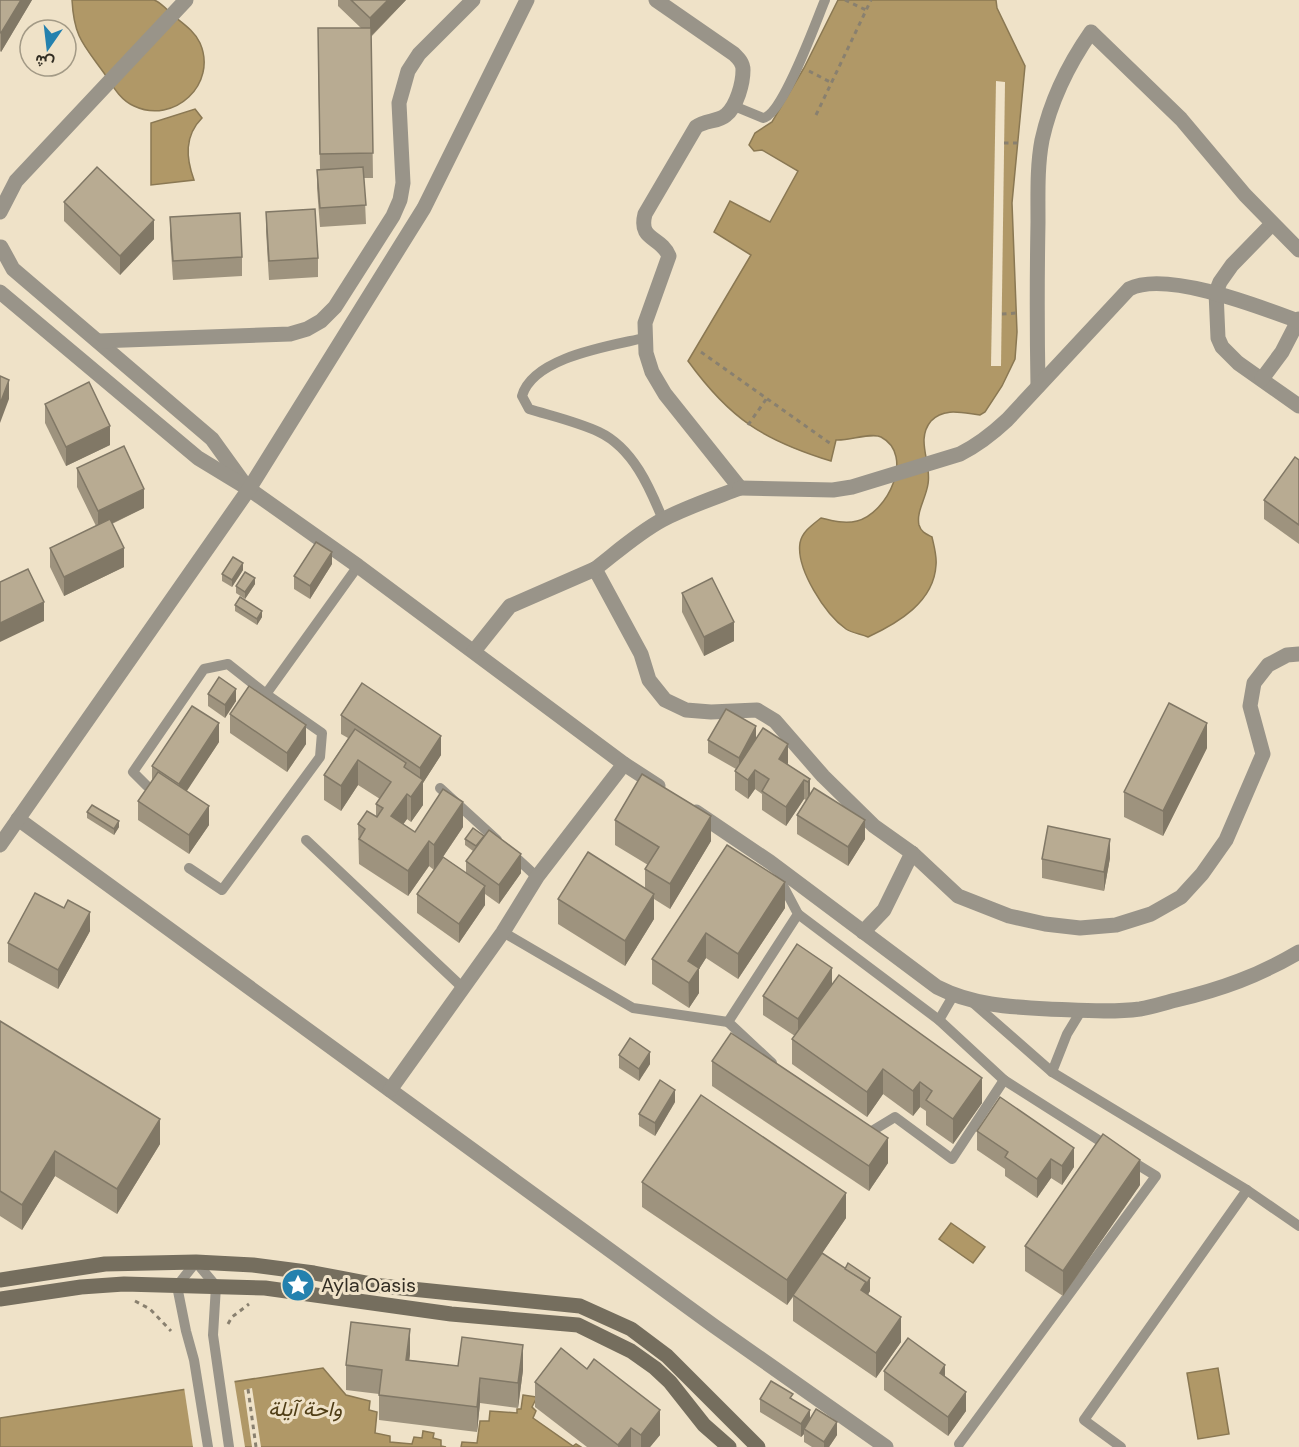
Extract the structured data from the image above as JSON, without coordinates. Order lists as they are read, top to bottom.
{
  "water": ["واحة آيلة"],
  "places": {
    "place": ["Ayla Oasis"]
  },
  "north": "bottom"
}
